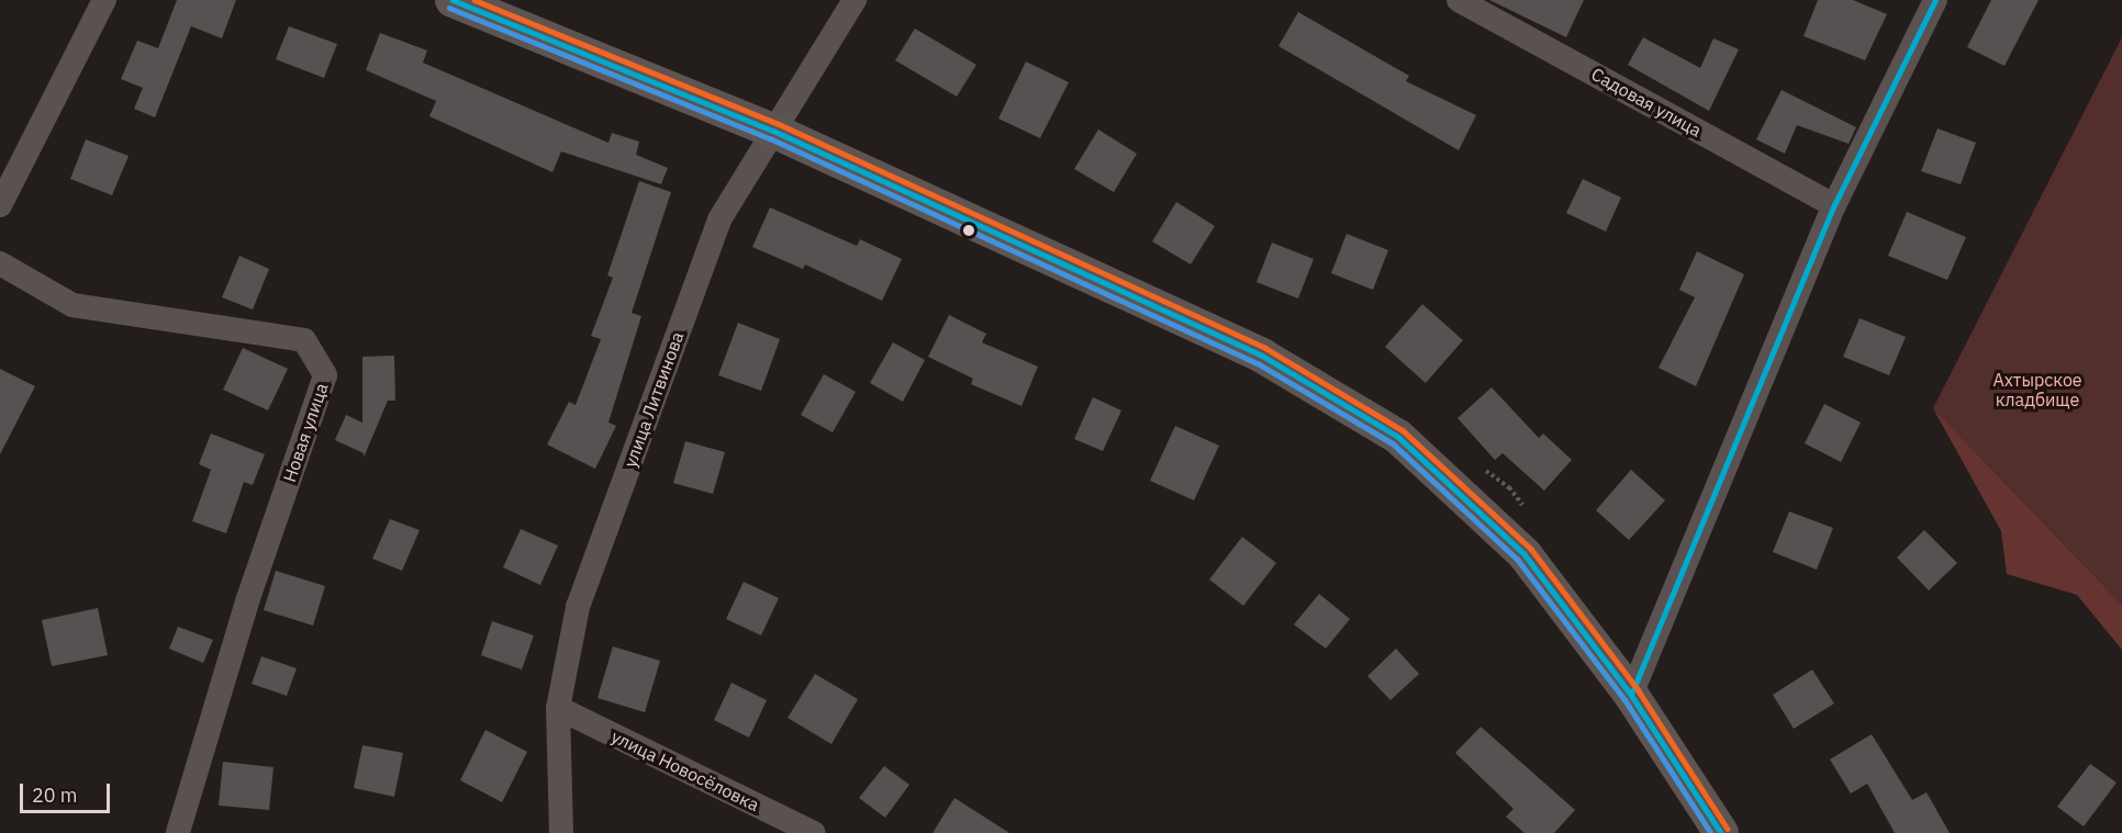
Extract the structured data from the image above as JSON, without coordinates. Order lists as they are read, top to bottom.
{
  "streets": {
    "street": [
      "Садовая улица",
      "улица Литвинова",
      "Новая улица",
      "улица Новосёловка"
    ]
  },
  "crossings": [
    ["улица Литвинова", "улица Новосёловка"]
  ],
  "parks": ["Ахтырское кладбище"],
  "scale_bar": "20 m"
}
